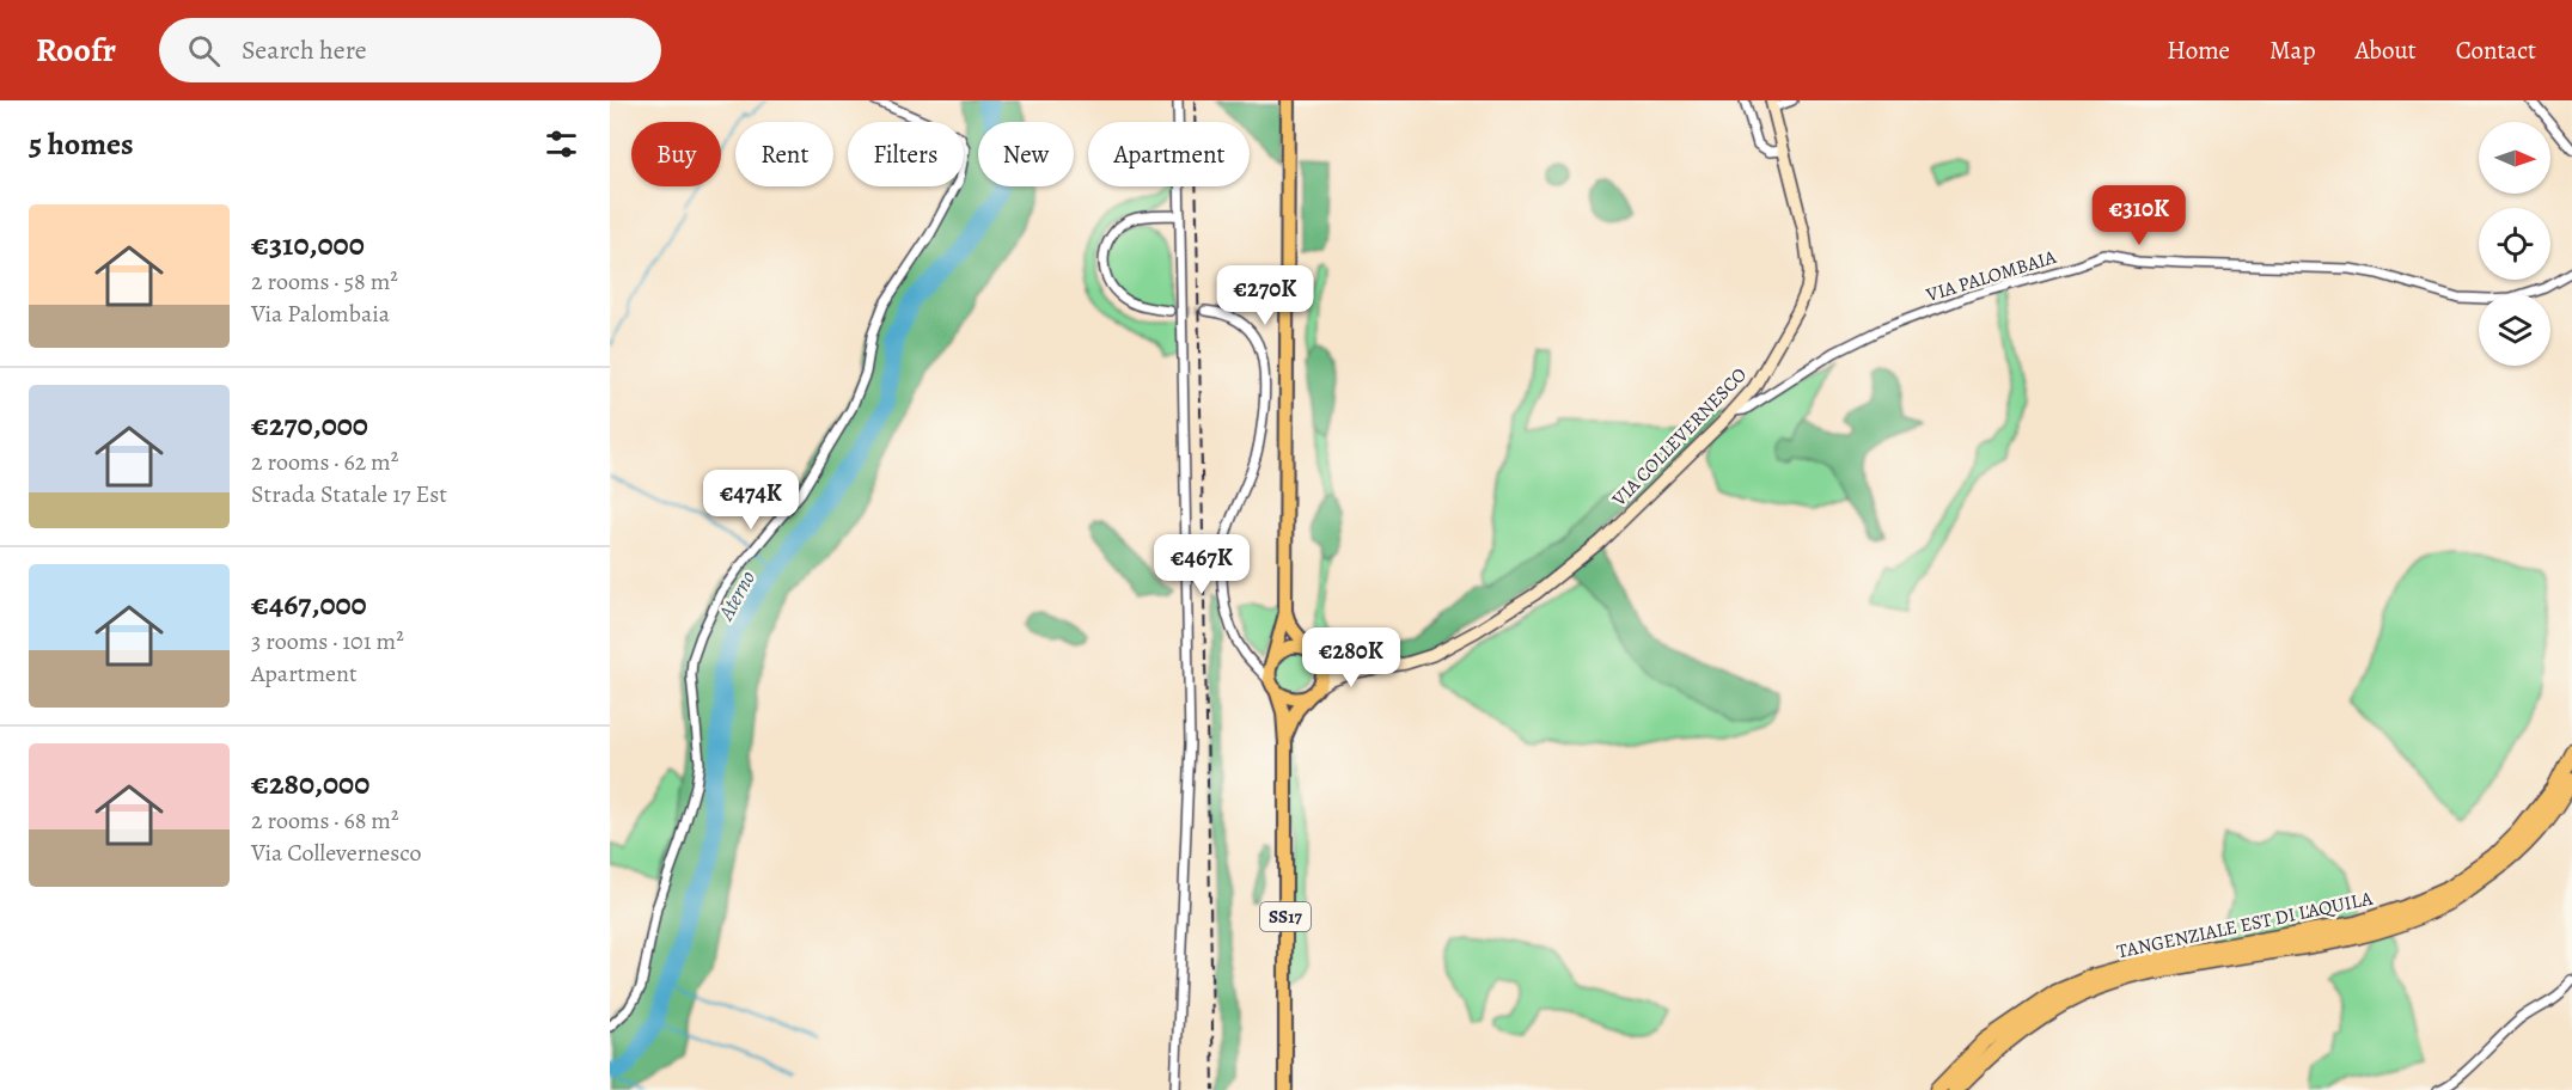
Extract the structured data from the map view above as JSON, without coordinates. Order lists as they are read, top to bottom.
{
  "streets": {
    "highway": ["TANGENZIALE EST DI L'AQUILA"],
    "main road": ["SS17"],
    "street": ["VIA PALOMBAIA", "VIA COLLEVERNESCO"]
  },
  "crossings": [
    ["VIA PALOMBAIA", "VIA COLLEVERNESCO"],
    ["VIA COLLEVERNESCO", "SS17"]
  ],
  "water": ["Aterno"],
  "north": "right",
  "page": {
    "header": "Roofr",
    "search": "Search here",
    "nav": [
      "Home",
      "Map",
      "About",
      "Contact"
    ],
    "heading": "5 homes",
    "chip": [
      "Buy",
      "Rent",
      "Filters",
      "New",
      "Apartment"
    ],
    "price": [
      "€310K",
      "€270K",
      "€474K",
      "€467K",
      "€280K"
    ],
    "list": [
      {
        "name": "€310,000",
        "note": "2 rooms · 58 m² · Via Palombaia"
      },
      {
        "name": "€270,000",
        "note": "2 rooms · 62 m² · Strada Statale 17 Est"
      },
      {
        "name": "€467,000",
        "note": "3 rooms · 101 m² · Apartment"
      },
      {
        "name": "€280,000",
        "note": "2 rooms · 68 m² · Via Collevernesco"
      }
    ]
  }
}
